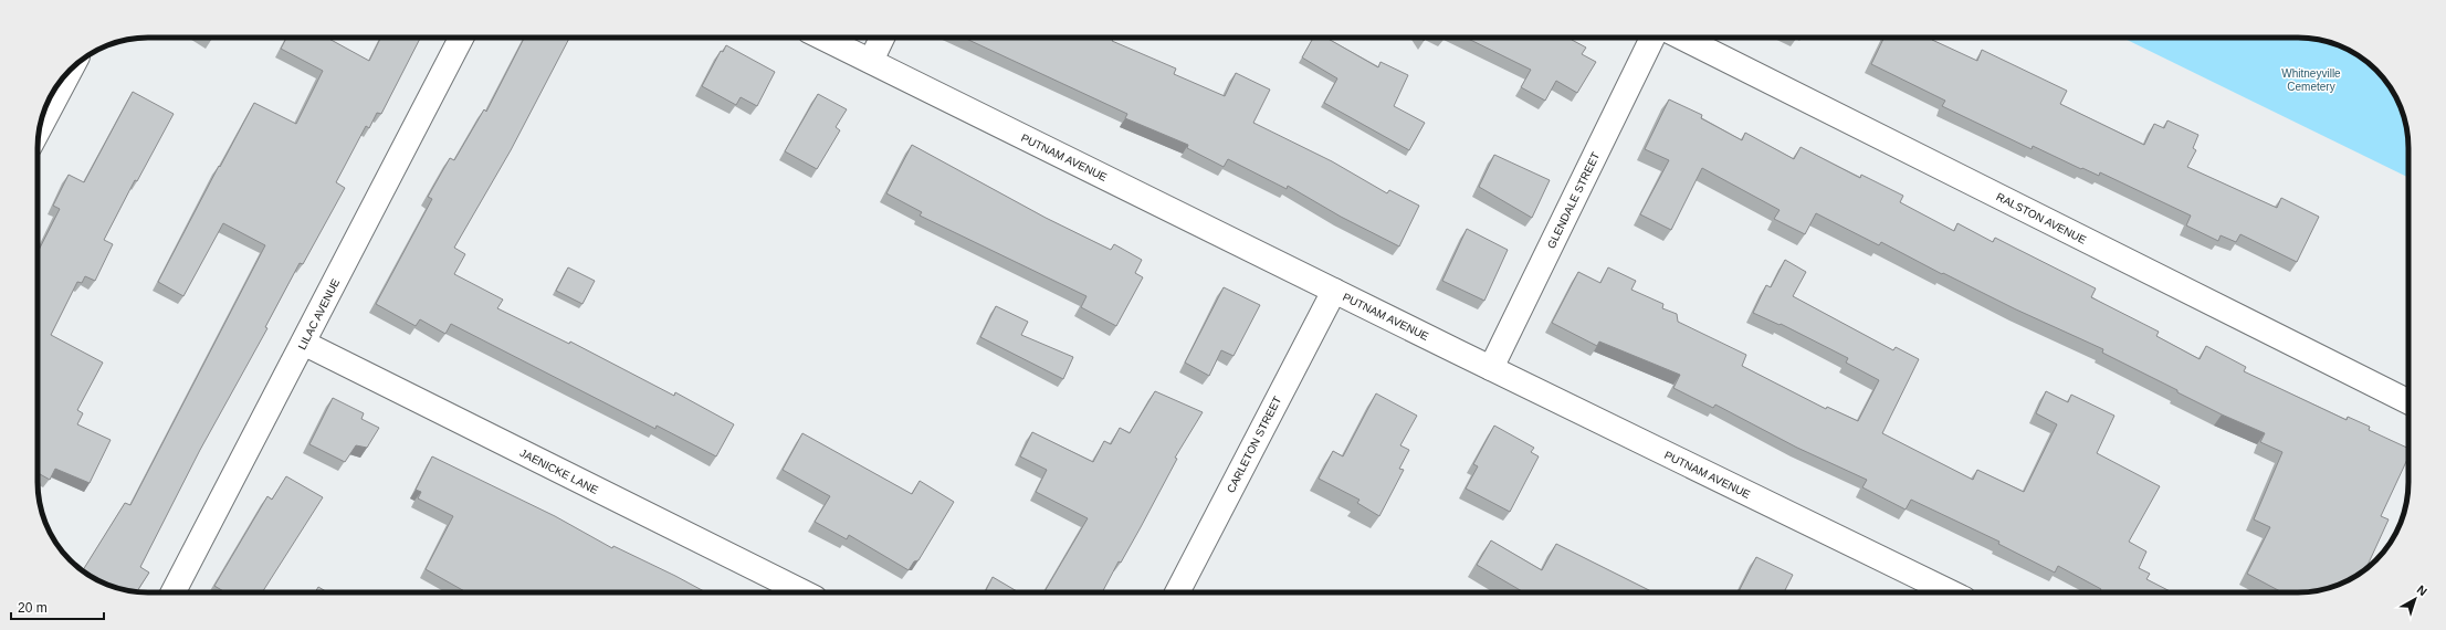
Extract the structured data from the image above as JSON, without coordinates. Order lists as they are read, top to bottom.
{
  "streets": {
    "street": [
      "PUTNAM AVENUE",
      "GLENDALE STREET",
      "RALSTON AVENUE",
      "LILAC AVENUE",
      "CARLETON STREET",
      "JAENICKE LANE"
    ]
  },
  "crossings": [
    ["PUTNAM AVENUE", "GLENDALE STREET"],
    ["PUTNAM AVENUE", "CARLETON STREET"],
    ["LILAC AVENUE", "JAENICKE LANE"]
  ],
  "parks": ["Whitneyville Cemetery"],
  "scale_bar": "20 m",
  "north": "top right"
}
